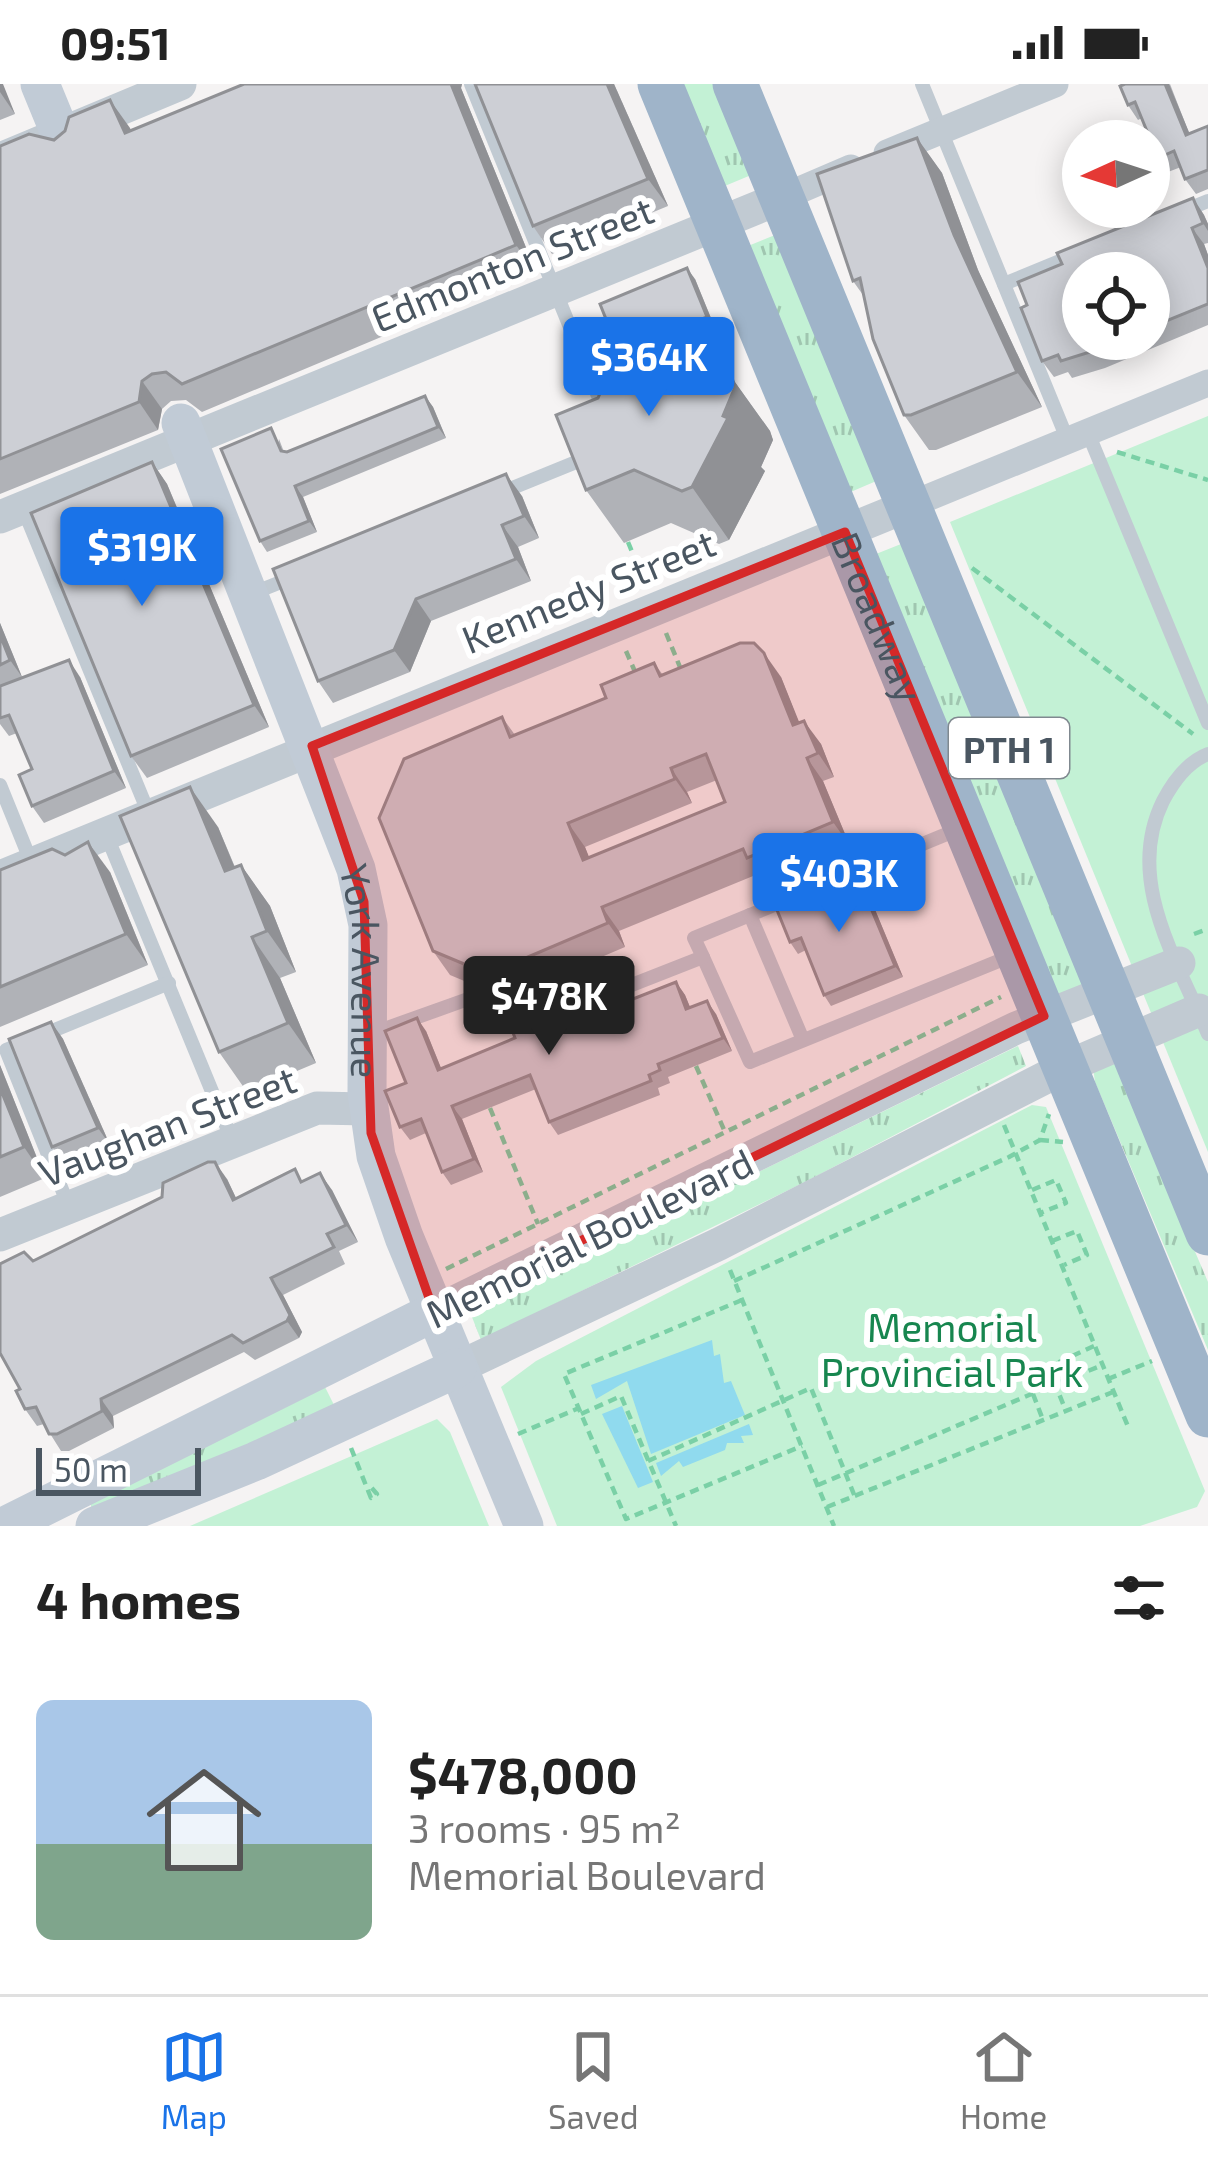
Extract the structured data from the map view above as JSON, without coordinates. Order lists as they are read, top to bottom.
{
  "streets": {
    "highway": ["Broadway", "PTH 1"],
    "main road": ["York Avenue", "Memorial Boulevard"],
    "street": ["Edmonton Street", "Kennedy Street", "Vaughan Street"]
  },
  "crossings": [
    ["Edmonton Street", "Broadway"],
    ["Edmonton Street", "York Avenue"],
    ["Kennedy Street", "Broadway"],
    ["Kennedy Street", "York Avenue"],
    ["Broadway", "Memorial Boulevard"],
    ["York Avenue", "Vaughan Street"],
    ["York Avenue", "Memorial Boulevard"]
  ],
  "parks": ["Memorial Provincial Park"],
  "scale_bar": "50 m",
  "north": "left",
  "page": {
    "status": "09:51",
    "price": [
      "$364K",
      "$319K",
      "$403K",
      "$478K"
    ],
    "scale": "50 m",
    "heading": "4 homes",
    "list": [
      {
        "name": "$478,000",
        "note": "3 rooms · 95 m² · Memorial Boulevard"
      }
    ],
    "tabs": ["Map", "Saved", "Home"]
  }
}
